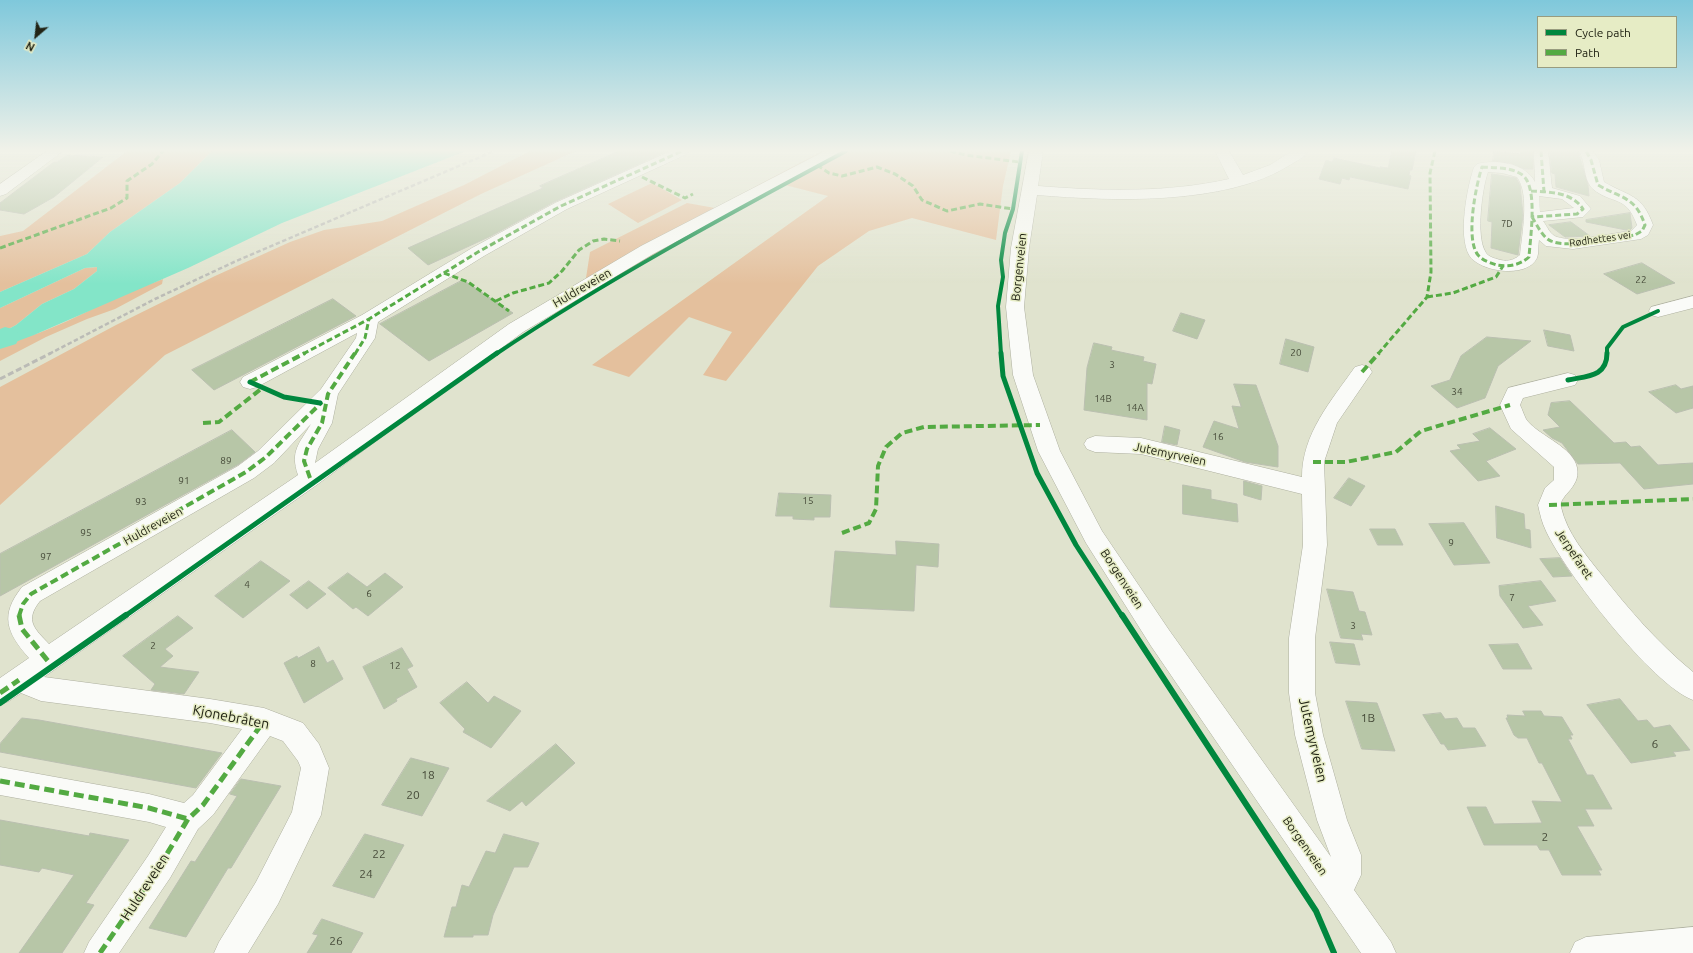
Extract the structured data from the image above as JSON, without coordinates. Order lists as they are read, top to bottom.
{
  "streets": {
    "street": [
      "Rødhettes vei",
      "Borgenveien",
      "Huldreveien",
      "Jutemyrveien",
      "Jerpefaret",
      "Kjonebråten"
    ]
  },
  "crossings": [
    ["Borgenveien", "Jutemyrveien"],
    ["Huldreveien", "Kjonebråten"]
  ],
  "house_numbers": [
    "7D",
    "22",
    "20",
    "3",
    "34",
    "14B",
    "14A",
    "16",
    "89",
    "91",
    "15",
    "93",
    "95",
    "9",
    "97",
    "4",
    "6",
    "7",
    "3",
    "2",
    "8",
    "12",
    "1B",
    "6",
    "18",
    "20",
    "2",
    "22",
    "24",
    "26"
  ],
  "legend": ["Cycle path", "Path"],
  "north": "bottom left"
}
